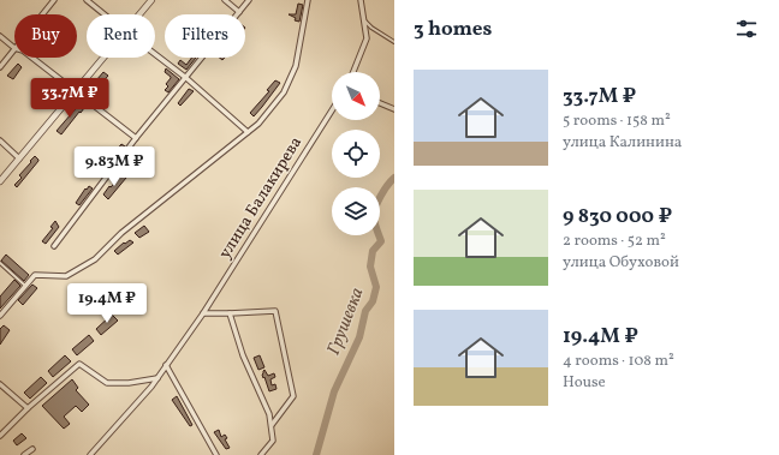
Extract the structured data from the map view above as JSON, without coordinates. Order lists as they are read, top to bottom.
{
  "streets": {
    "street": ["улица Балакирева"]
  },
  "water": ["Грушевка"],
  "north": "bottom right",
  "page": {
    "heading": "3 homes",
    "chip": ["Buy", "Rent", "Filters"],
    "list": [
      {
        "name": "33.7M ₽",
        "note": "5 rooms · 158 m² · улица Калинина"
      },
      {
        "name": "9 830 000 ₽",
        "note": "2 rooms · 52 m² · улица Обуховой"
      },
      {
        "name": "19.4M ₽",
        "note": "4 rooms · 108 m² · House"
      }
    ],
    "price": ["33.7M ₽", "9.83M ₽", "19.4M ₽"]
  }
}
